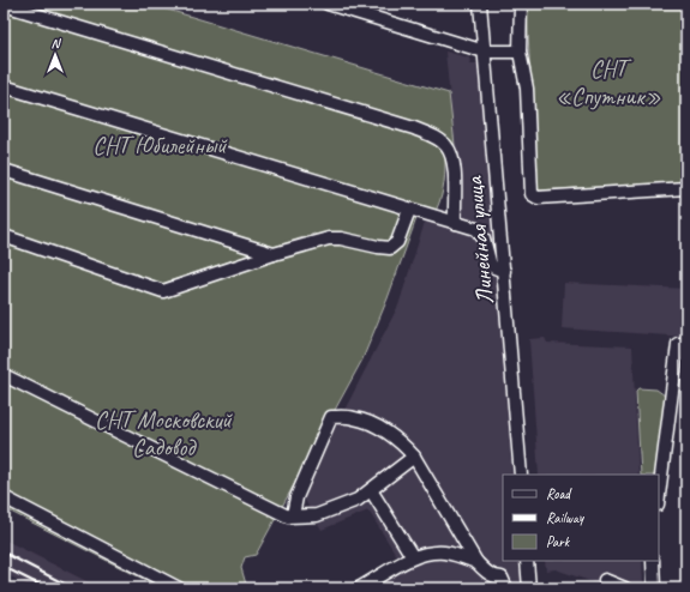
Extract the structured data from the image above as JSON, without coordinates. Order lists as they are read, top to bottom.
{
  "streets": {
    "street": ["Линейная улица"]
  },
  "parks": ["СНТ «Спутник»", "СНТ Юбилейный", "СНТ Московский Садовод"],
  "legend": ["Road", "Railway", "Park"],
  "north": "top"
}
